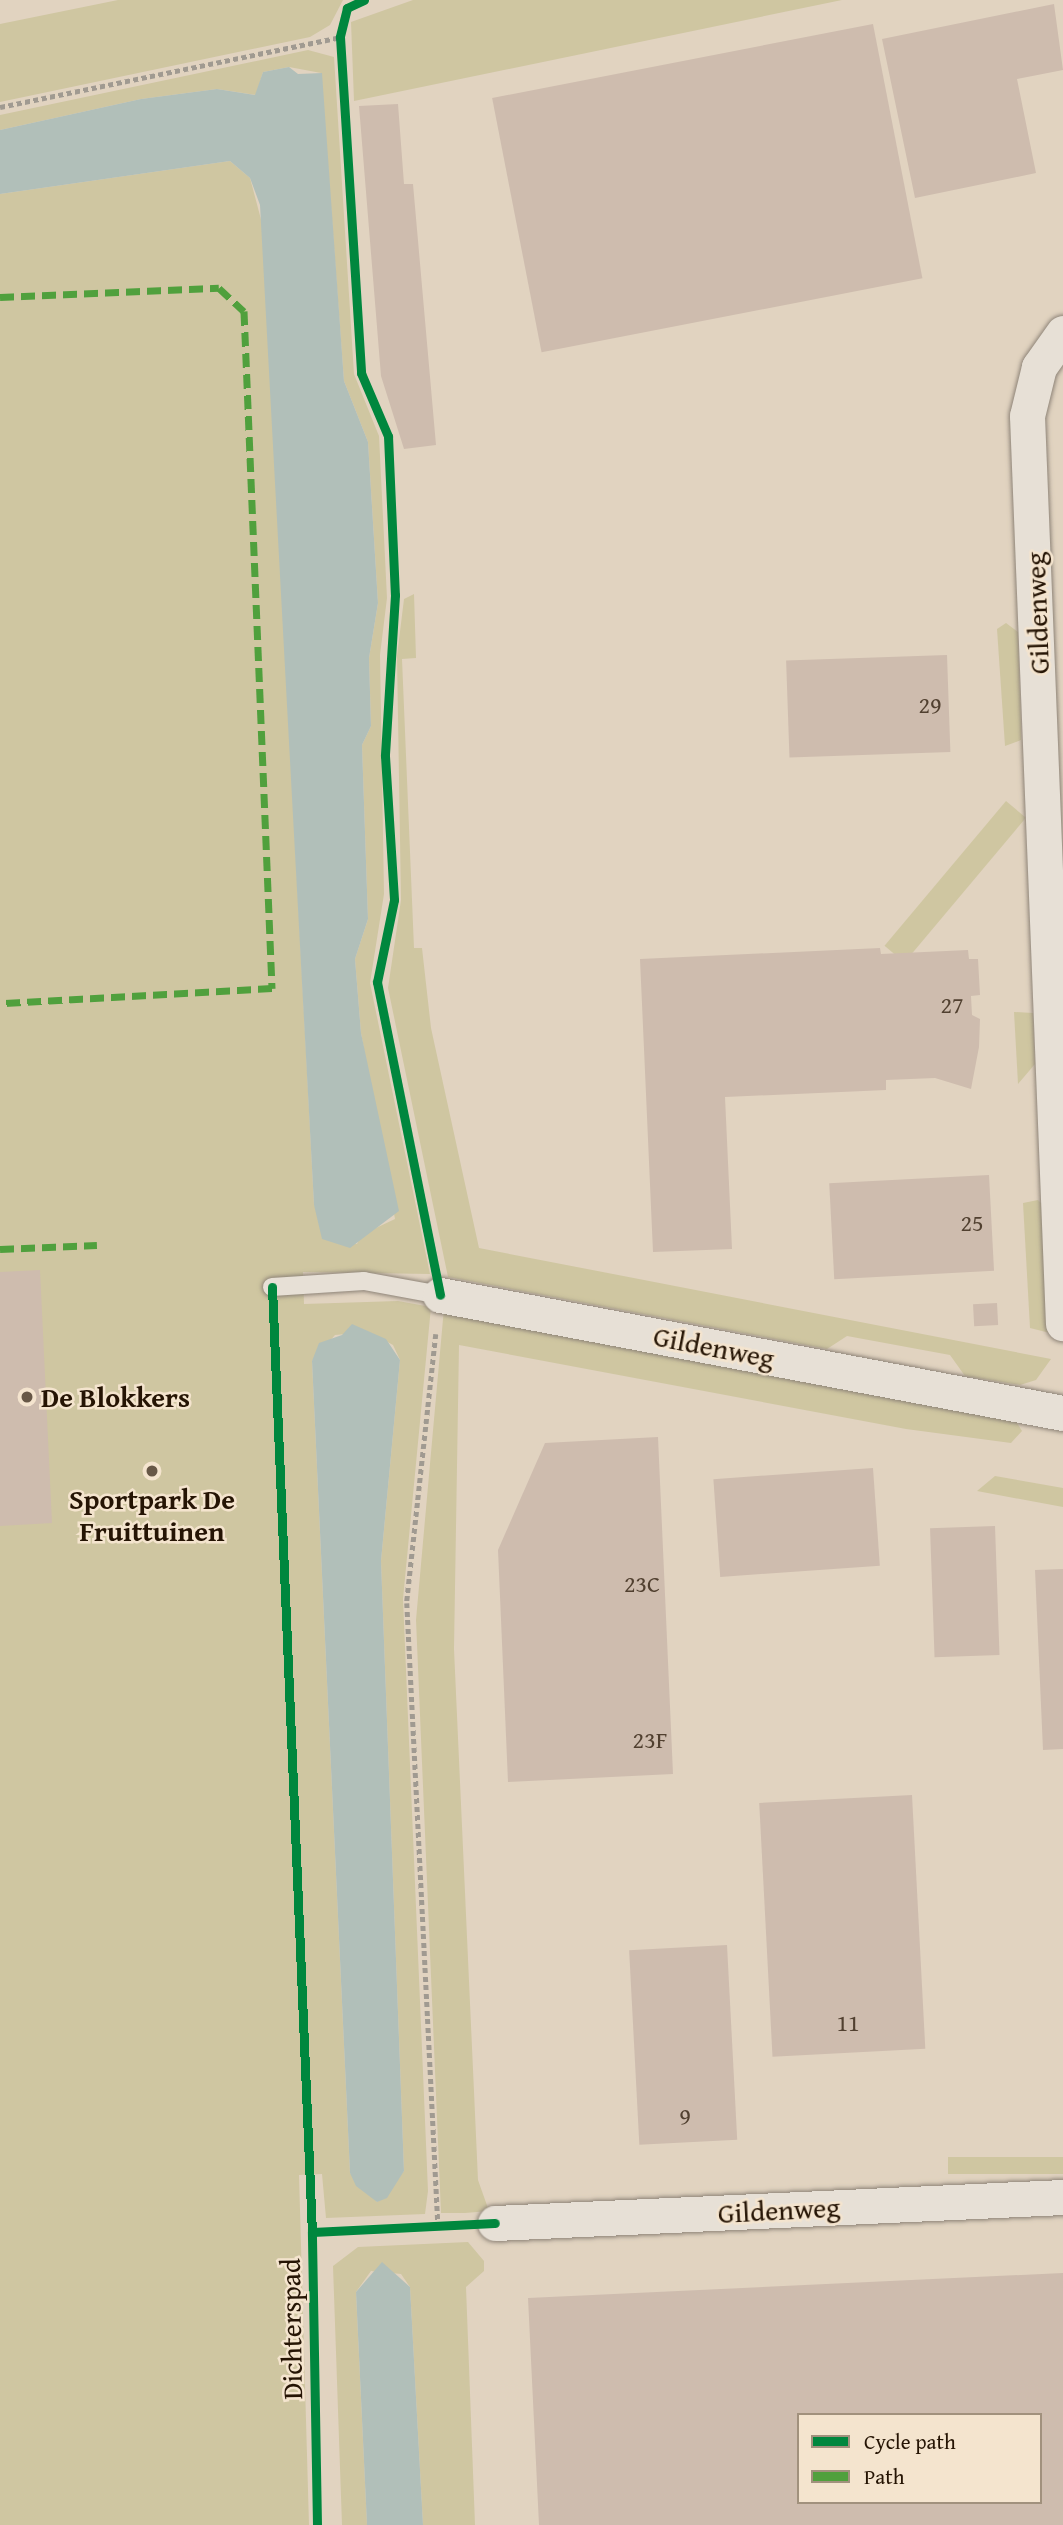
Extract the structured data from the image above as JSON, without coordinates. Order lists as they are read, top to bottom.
{
  "streets": {
    "street": ["Gildenweg"],
    "cycle path": ["Dichterspad"]
  },
  "places": ["De Blokkers", "Sportpark De Fruittuinen"],
  "house_numbers": [
    "29",
    "27",
    "25",
    "23C",
    "23F",
    "11",
    "9"
  ],
  "legend": ["Cycle path", "Path"]
}
